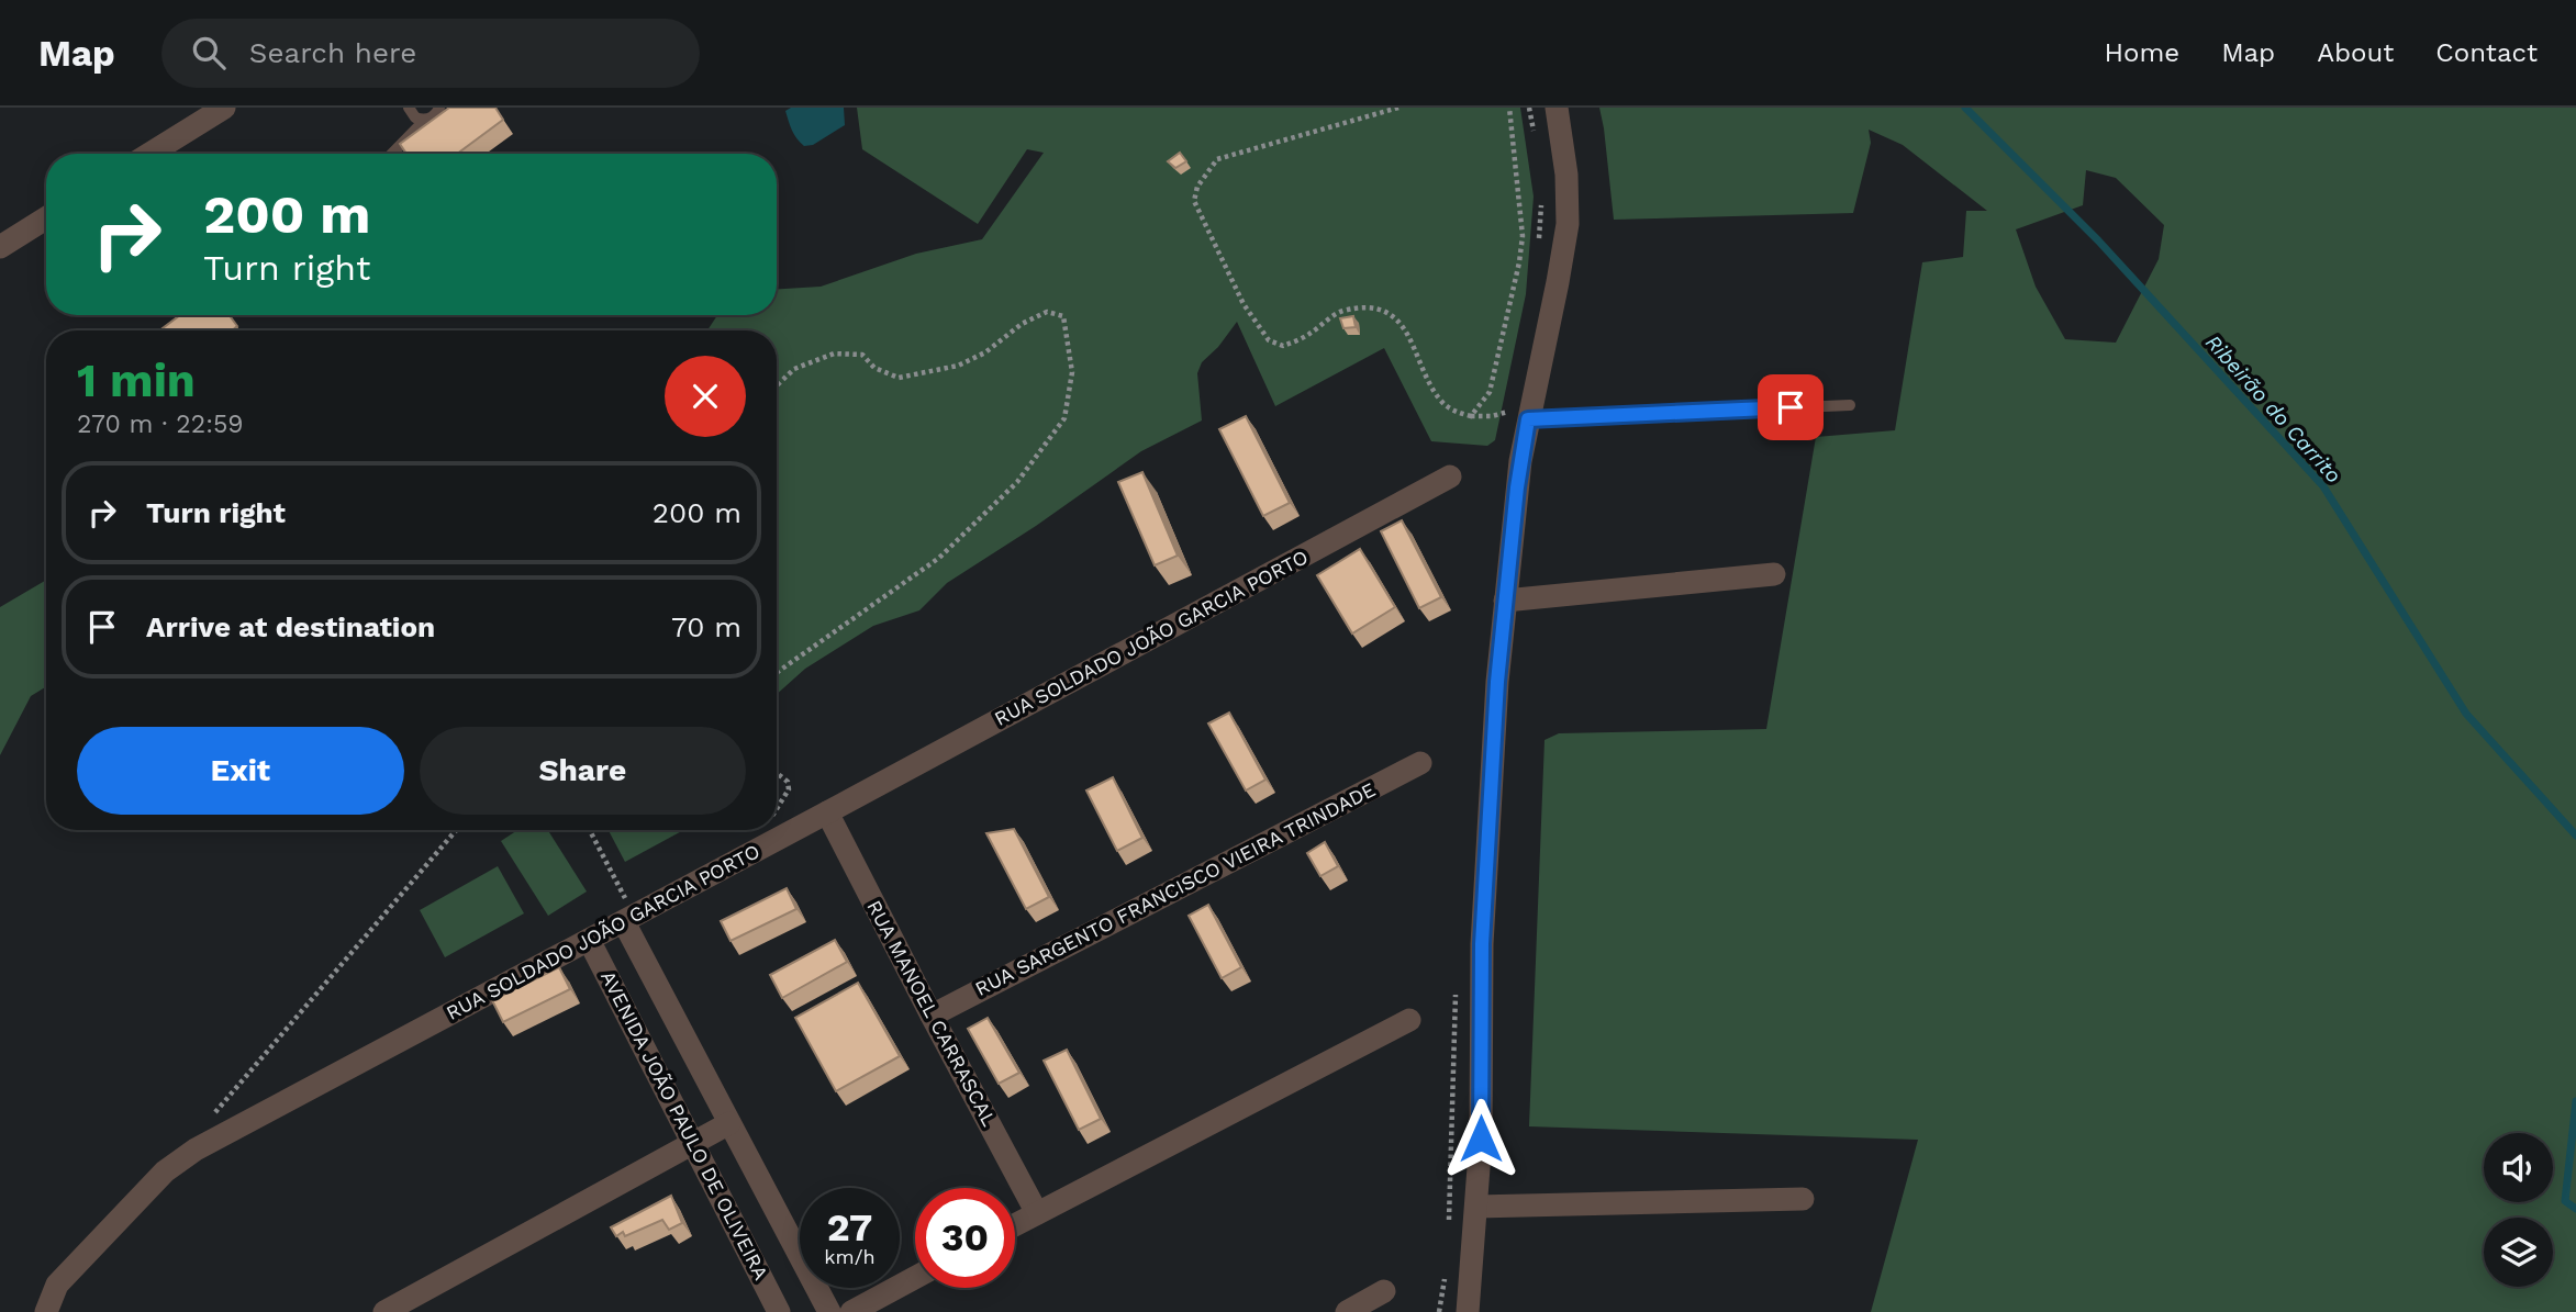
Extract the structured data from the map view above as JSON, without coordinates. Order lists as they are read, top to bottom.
{
  "streets": {
    "street": [
      "RUA SOLDADO JOÃO GARCIA PORTO",
      "RUA SARGENTO FRANCISCO VIEIRA TRINDADE",
      "RUA MANOEL CARRASCAL",
      "AVENIDA JOÃO PAULO DE OLIVEIRA"
    ]
  },
  "crossings": [
    ["RUA SOLDADO JOÃO GARCIA PORTO", "RUA MANOEL CARRASCAL"],
    ["RUA SOLDADO JOÃO GARCIA PORTO", "AVENIDA JOÃO PAULO DE OLIVEIRA"],
    ["RUA SARGENTO FRANCISCO VIEIRA TRINDADE", "RUA MANOEL CARRASCAL"]
  ],
  "water": ["Ribeirão do Carrito"],
  "page": {
    "header": "Map",
    "search": "Search here",
    "nav": [
      "Home",
      "Map",
      "About",
      "Contact"
    ],
    "turn": ["200 m", "Turn right"],
    "heading": ["1 min", "270 m · 22:59"],
    "list": [
      {
        "name": "Turn right",
        "value": "200 m"
      },
      {
        "name": "Arrive at destination",
        "value": "70 m"
      }
    ],
    "buttons": ["Exit", "Share"],
    "speed": "27 km/h",
    "limit": "30"
  }
}
